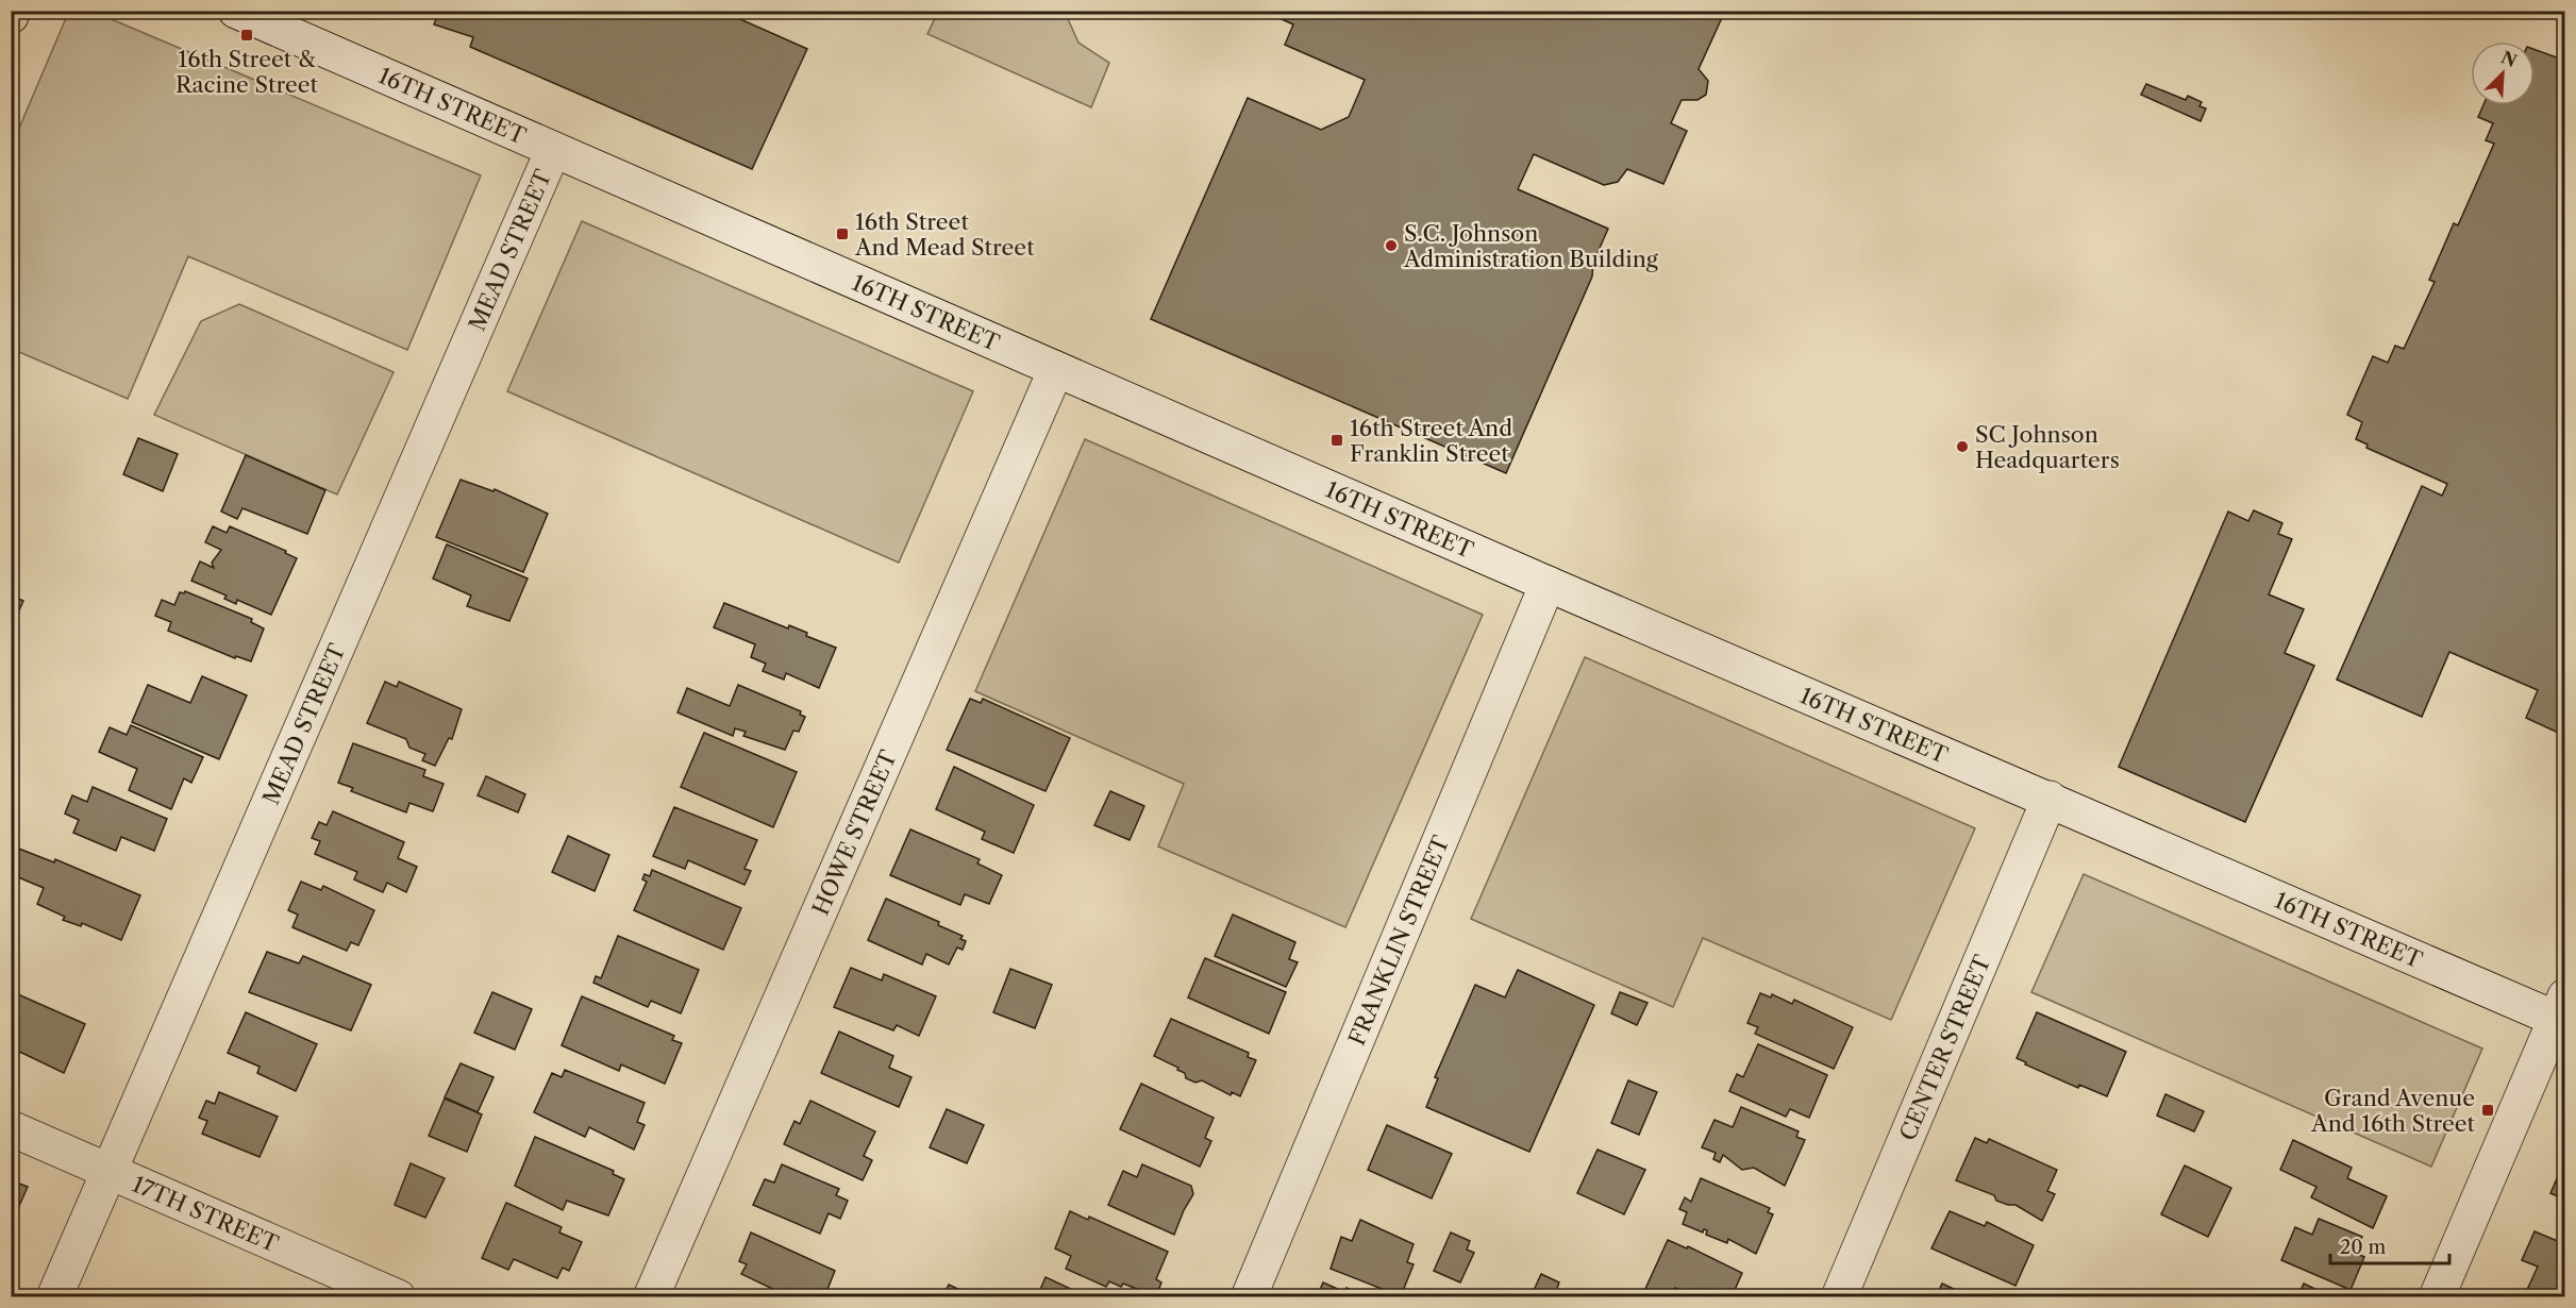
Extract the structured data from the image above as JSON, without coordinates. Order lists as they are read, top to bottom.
{
  "streets": {
    "street": [
      "16TH STREET",
      "MEAD STREET",
      "HOWE STREET",
      "FRANKLIN STREET",
      "CENTER STREET",
      "17TH STREET"
    ]
  },
  "crossings": [
    ["16TH STREET", "MEAD STREET"],
    ["16TH STREET", "HOWE STREET"],
    ["16TH STREET", "FRANKLIN STREET"],
    ["16TH STREET", "CENTER STREET"],
    ["MEAD STREET", "17TH STREET"]
  ],
  "places": {
    "transit": [
      "16th Street & Racine Street",
      "16th Street And Mead Street",
      "16th Street And Franklin Street",
      "Grand Avenue And 16th Street"
    ],
    "other": ["S.C. Johnson Administration Building", "SC Johnson Headquarters"]
  },
  "scale_bar": "20 m",
  "north": "top right"
}
